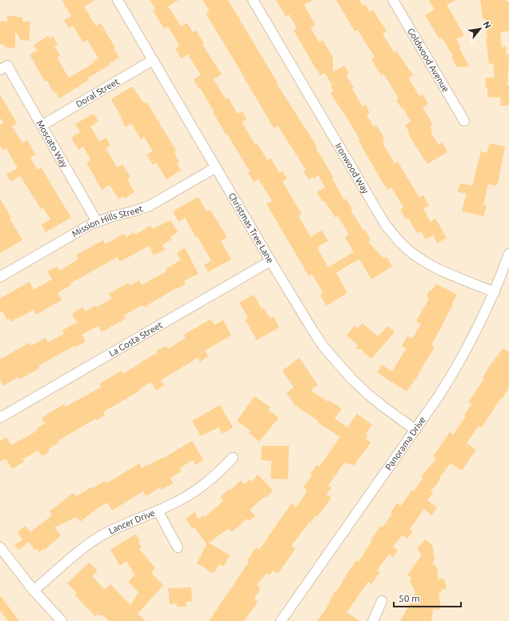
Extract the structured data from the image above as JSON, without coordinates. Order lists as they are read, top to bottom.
{
  "streets": {
    "street": [
      "Goldwood Avenue",
      "Doral Street",
      "Moscato Way",
      "Ironwood Way",
      "Mission Hills Street",
      "Christmas Tree Lane",
      "La Costa Street",
      "Panorama Drive",
      "Lancer Drive"
    ]
  },
  "crossings": [
    ["Doral Street", "Moscato Way"],
    ["Doral Street", "Christmas Tree Lane"],
    ["Moscato Way", "Mission Hills Street"],
    ["Ironwood Way", "Panorama Drive"],
    ["Mission Hills Street", "Christmas Tree Lane"],
    ["Christmas Tree Lane", "La Costa Street"],
    ["Christmas Tree Lane", "Panorama Drive"]
  ],
  "scale_bar": "50 m",
  "north": "top right"
}
